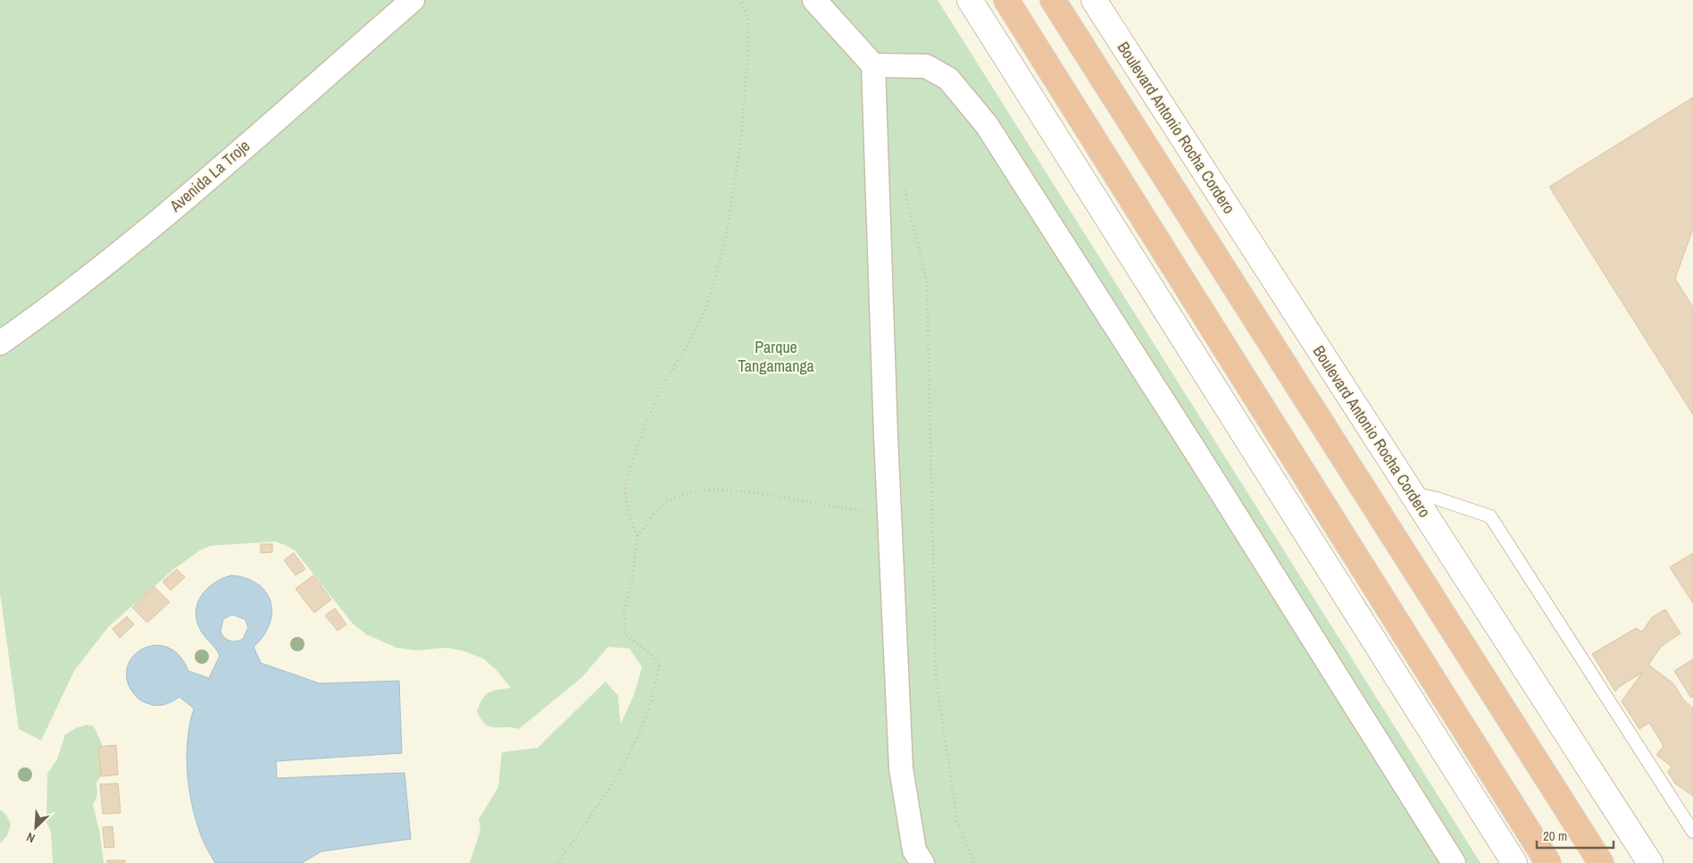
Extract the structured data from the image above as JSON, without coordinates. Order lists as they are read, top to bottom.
{
  "streets": {
    "street": ["Boulevard Antonio Rocha Cordero", "Avenida La Troje"]
  },
  "parks": ["Parque Tangamanga"],
  "scale_bar": "20 m",
  "north": "bottom left"
}
